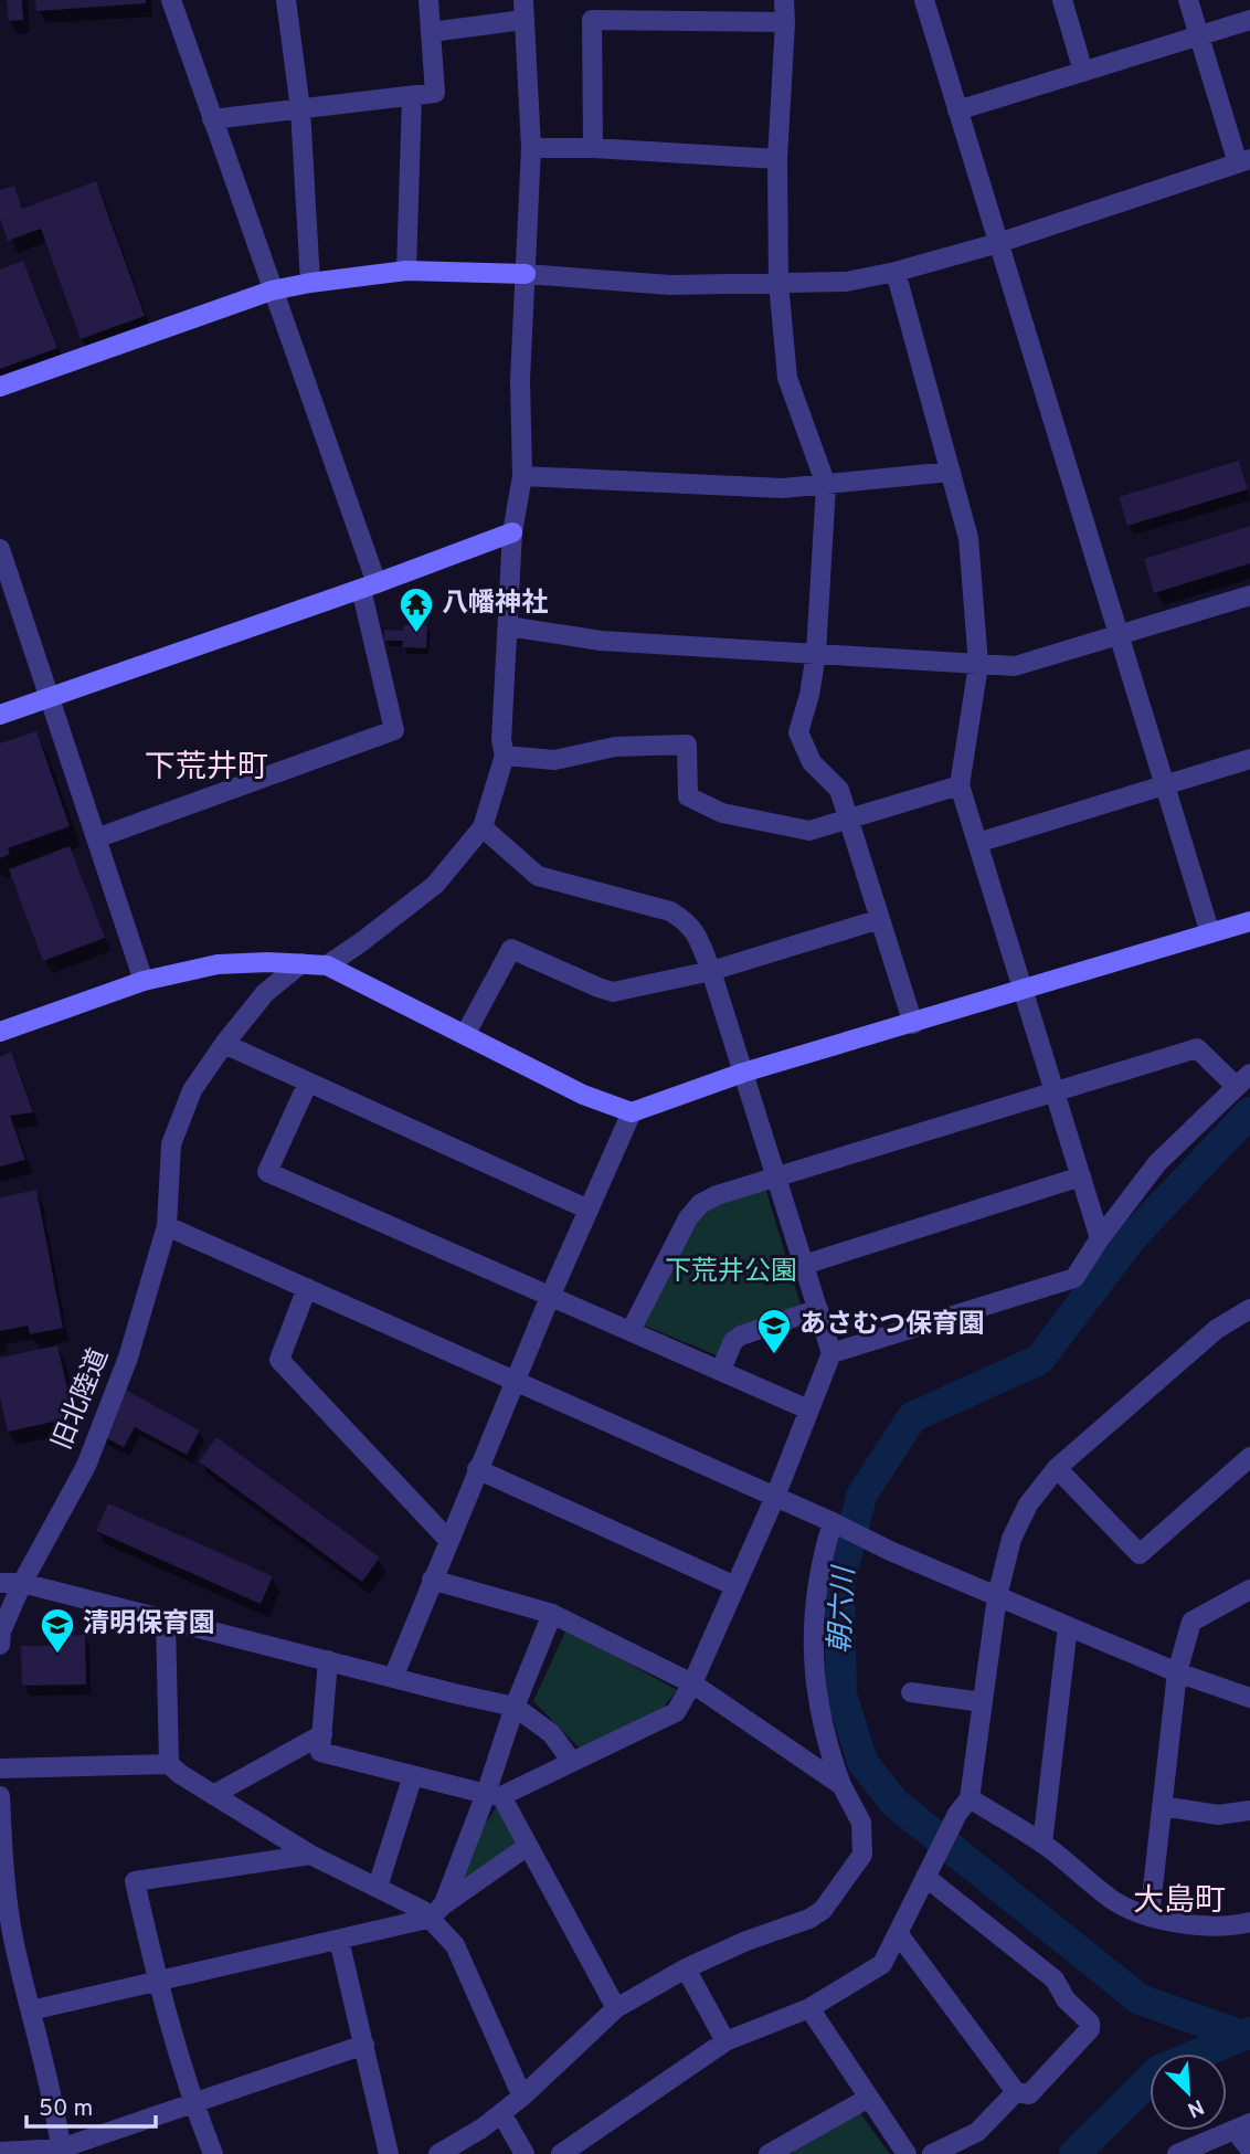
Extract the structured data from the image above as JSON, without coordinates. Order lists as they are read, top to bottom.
{
  "streets": {
    "street": ["旧北陸道"]
  },
  "districts": ["下荒井町", "大島町"],
  "water": ["朝六川"],
  "parks": ["下荒井公園"],
  "places": {
    "temple": ["八幡神社"],
    "school or university": ["あさむつ保育園", "清明保育園"]
  },
  "scale_bar": "50 m",
  "north": "bottom right"
}
